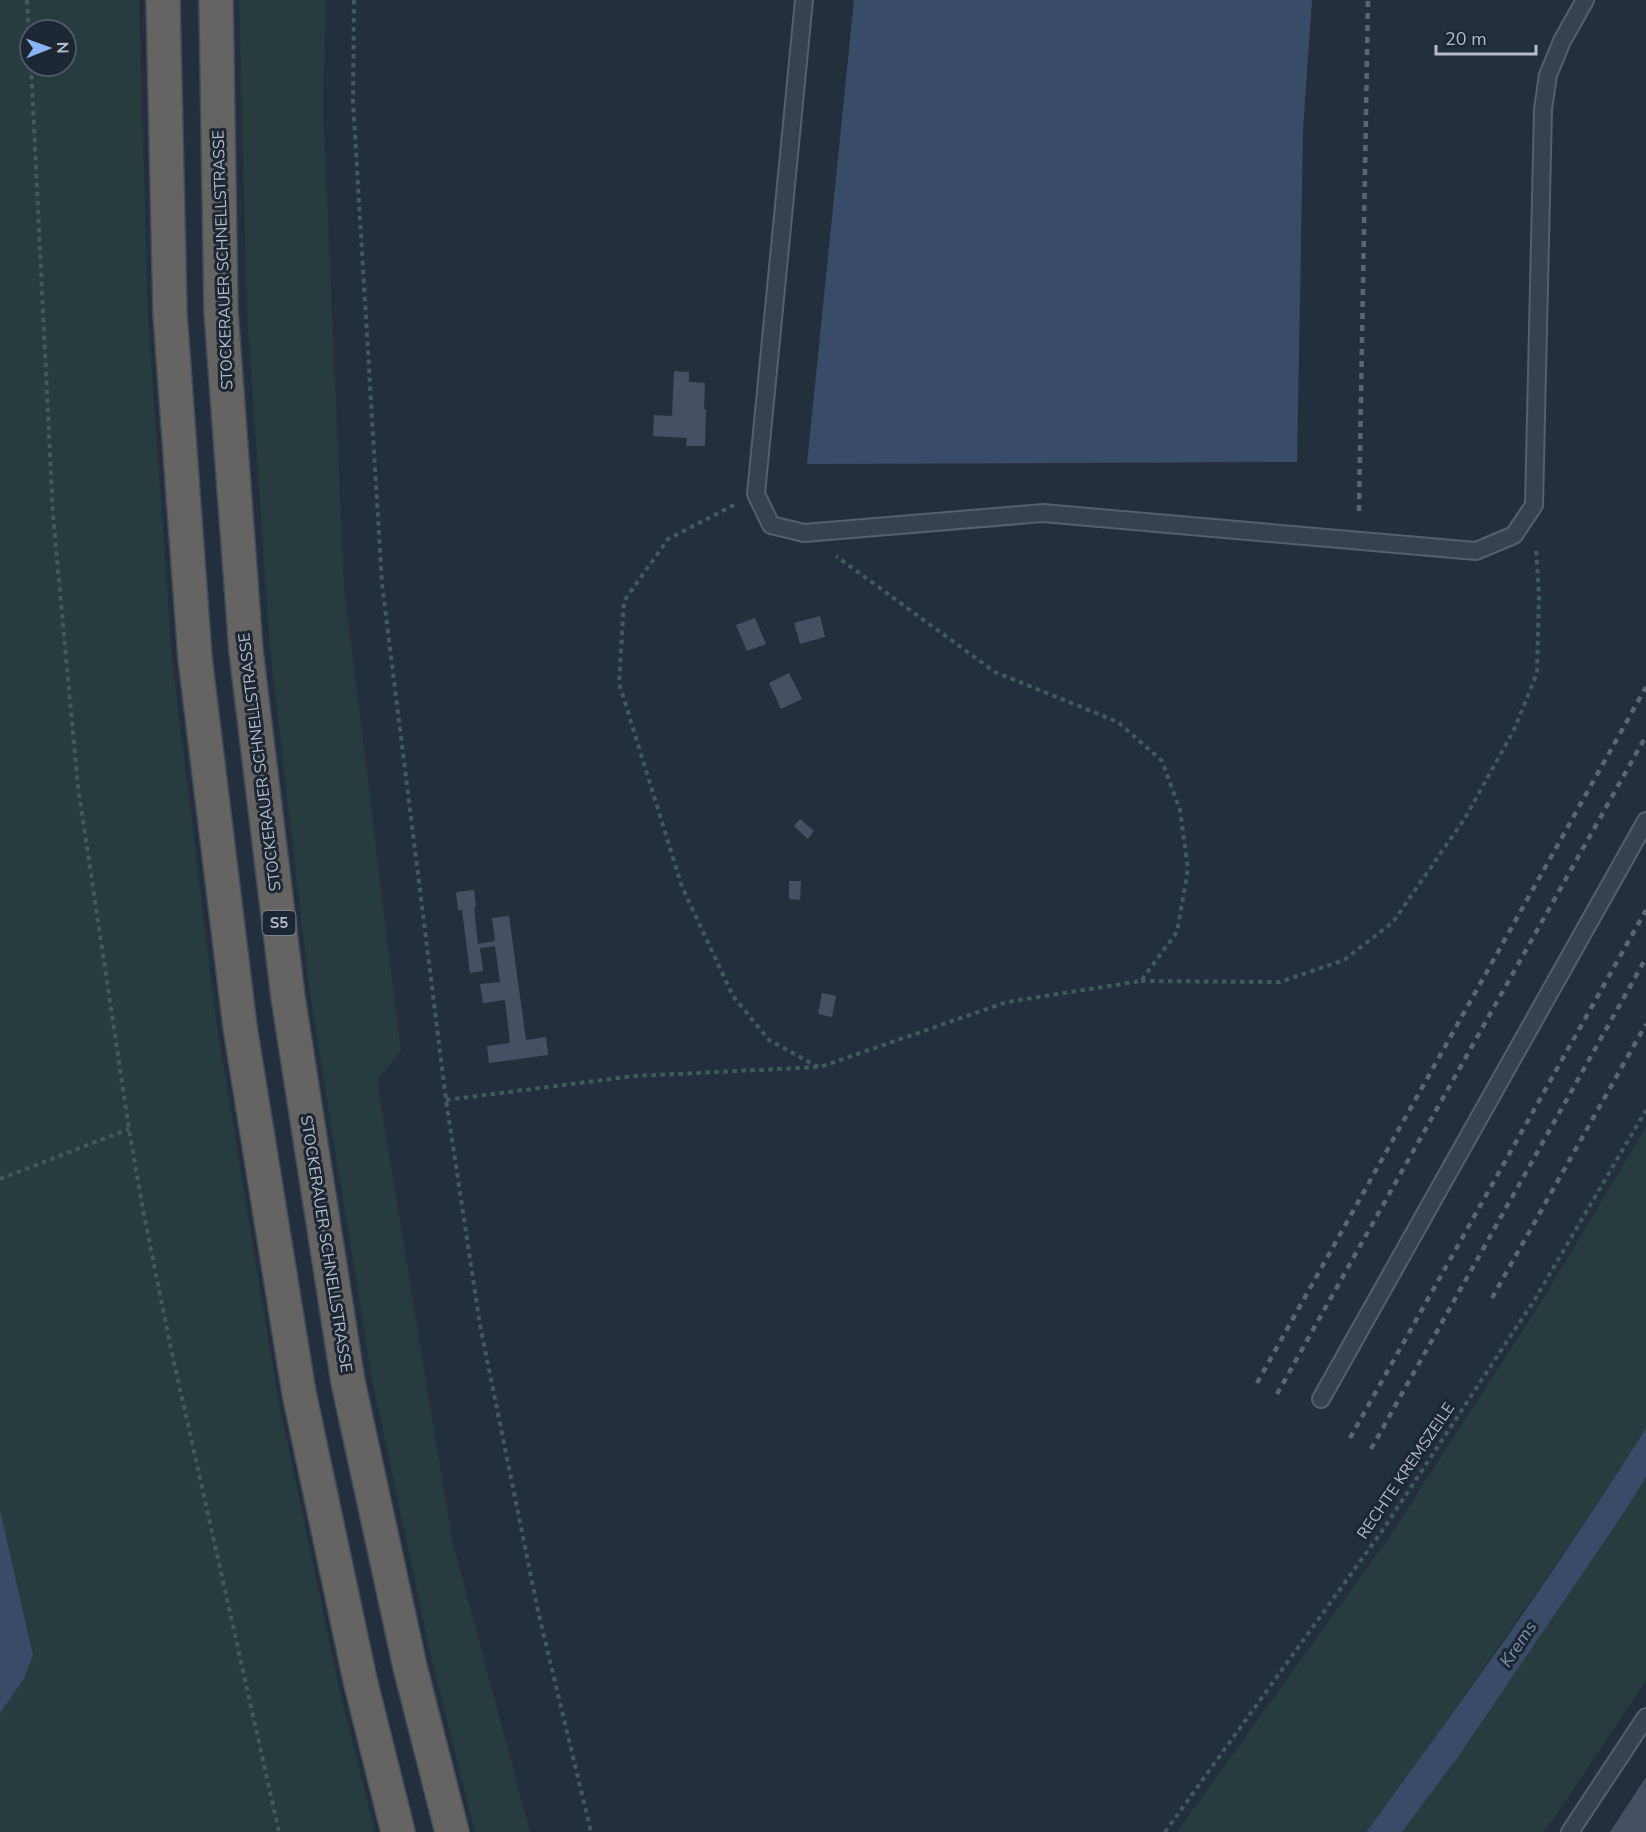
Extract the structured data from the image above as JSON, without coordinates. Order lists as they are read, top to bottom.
{
  "streets": {
    "highway": ["STOCKERAUER SCHNELLSTRASSE", "S5"],
    "path": ["RECHTE KREMSZEILE"]
  },
  "water": ["Krems"],
  "scale_bar": "20 m",
  "north": "right"
}
